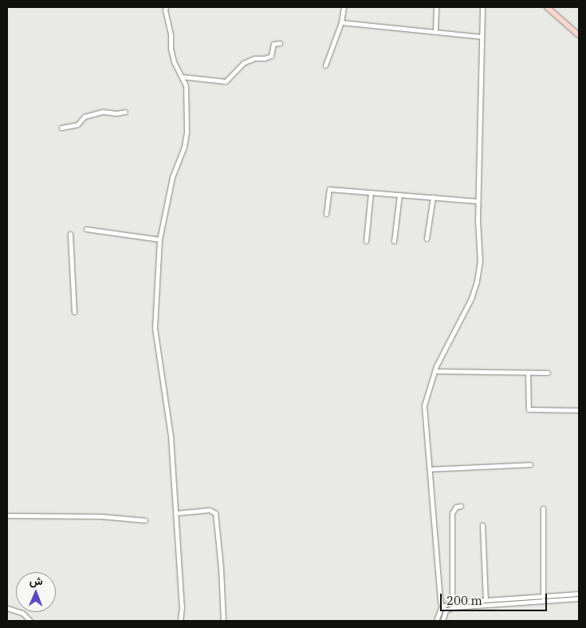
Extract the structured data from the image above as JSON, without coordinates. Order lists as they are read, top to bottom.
{
  "scale_bar": "200 m",
  "north": "top"
}
